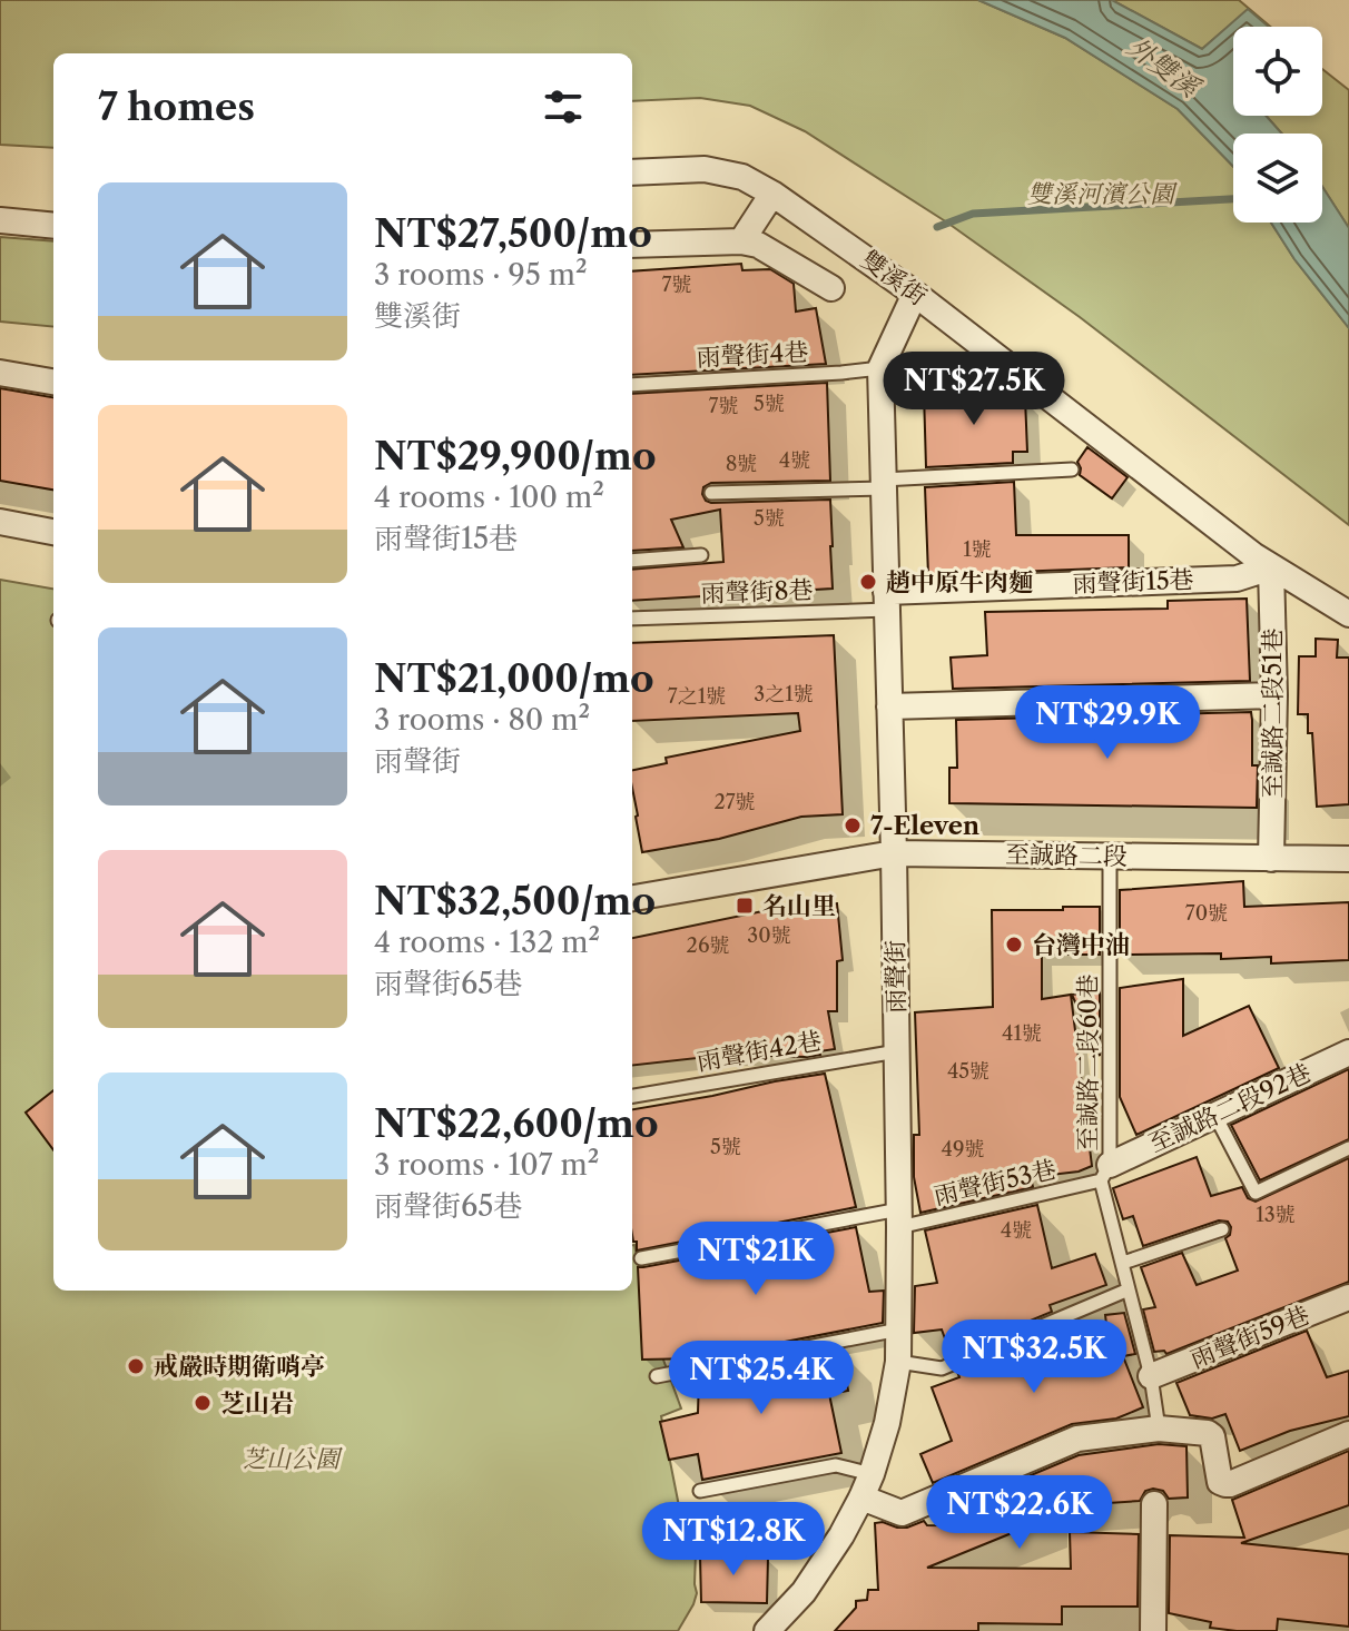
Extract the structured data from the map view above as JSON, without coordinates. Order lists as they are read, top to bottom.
{
  "streets": {
    "street": [
      "雙溪街",
      "雨聲街15巷",
      "至誠路二段51巷",
      "至誠路二段",
      "雨聲街",
      "至誠路二段92巷",
      "雨聲街59巷"
    ],
    "lane": [
      "雨聲街4巷",
      "雨聲街8巷",
      "雨聲街42巷",
      "至誠路二段60巷",
      "雨聲街53巷"
    ]
  },
  "crossings": [
    ["雙溪街", "雨聲街15巷"],
    ["雙溪街", "至誠路二段51巷"],
    ["雙溪街", "雨聲街"],
    ["雨聲街4巷", "雨聲街"],
    ["雨聲街15巷", "雨聲街8巷"],
    ["雨聲街15巷", "至誠路二段51巷"],
    ["雨聲街15巷", "雨聲街"],
    ["雨聲街8巷", "雨聲街"],
    ["至誠路二段51巷", "至誠路二段"],
    ["至誠路二段", "雨聲街"],
    ["至誠路二段", "至誠路二段60巷"],
    ["雨聲街", "雨聲街42巷"],
    ["雨聲街", "雨聲街53巷"],
    ["至誠路二段60巷", "至誠路二段92巷"],
    ["至誠路二段60巷", "雨聲街53巷"],
    ["至誠路二段92巷", "雨聲街53巷"]
  ],
  "water": ["外雙溪"],
  "parks": ["雙溪河濱公園", "芝山公園"],
  "places": {
    "other": [
      "趙中原牛肉麵",
      "7-Eleven",
      "台灣中油",
      "戒嚴時期衛哨亭",
      "芝山岩"
    ],
    "transit": ["名山里"]
  },
  "house_numbers": [
    "7號",
    "5號",
    "7號",
    "4號",
    "8號",
    "5號",
    "1號",
    "3之1號",
    "7之1號",
    "27號",
    "70號",
    "30號",
    "26號",
    "41號",
    "45號",
    "5號",
    "49號",
    "13號",
    "4號"
  ],
  "page": {
    "heading": "7 homes",
    "list": [
      {
        "name": "NT$27,500/mo",
        "note": "3 rooms · 95 m² · 雙溪街"
      },
      {
        "name": "NT$29,900/mo",
        "note": "4 rooms · 100 m² · 雨聲街15巷"
      },
      {
        "name": "NT$21,000/mo",
        "note": "3 rooms · 80 m² · 雨聲街"
      },
      {
        "name": "NT$32,500/mo",
        "note": "4 rooms · 132 m² · 雨聲街65巷"
      },
      {
        "name": "NT$22,600/mo",
        "note": "3 rooms · 107 m² · 雨聲街65巷"
      }
    ],
    "price": [
      "NT$27.5K",
      "NT$29.9K",
      "NT$21K",
      "NT$32.5K",
      "NT$25.4K",
      "NT$22.6K",
      "NT$12.8K"
    ]
  }
}
